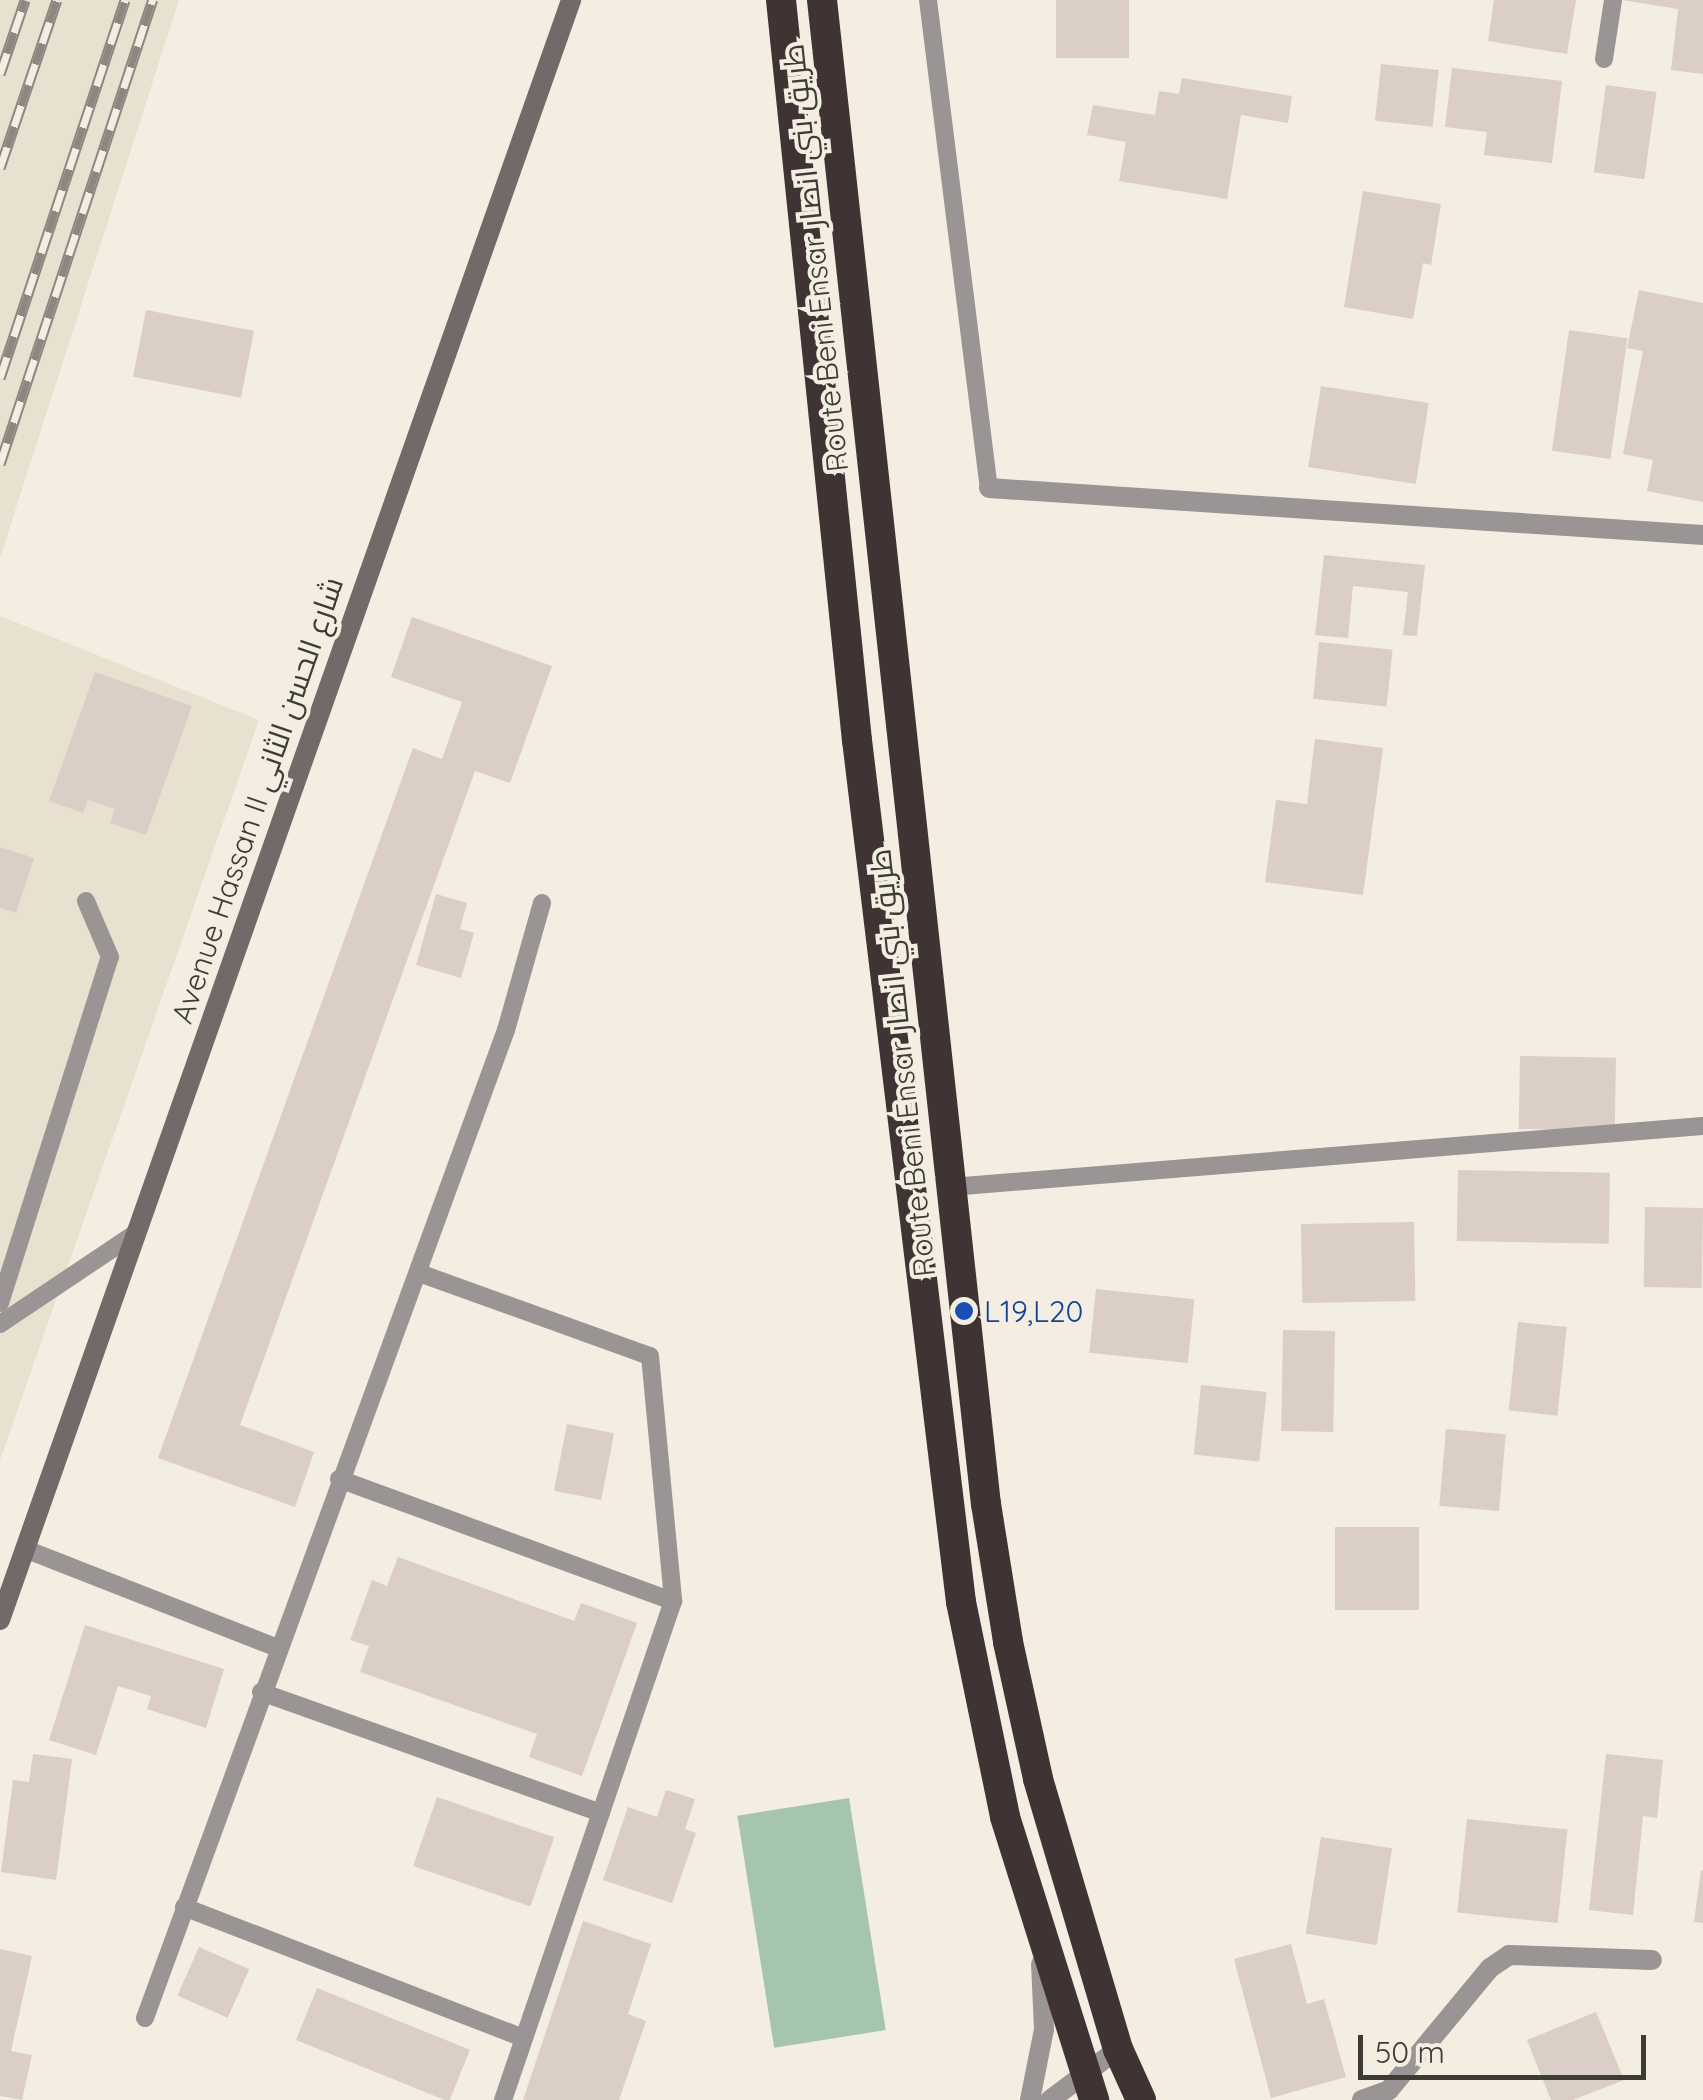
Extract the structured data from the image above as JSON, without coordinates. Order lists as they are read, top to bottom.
{
  "streets": {
    "highway": ["Route Beni Ensar طريق بني انصار"],
    "street": ["Avenue Hassan II شارع الحسن الثاني"]
  },
  "places": ["L19,L20"],
  "scale_bar": "50 m"
}
